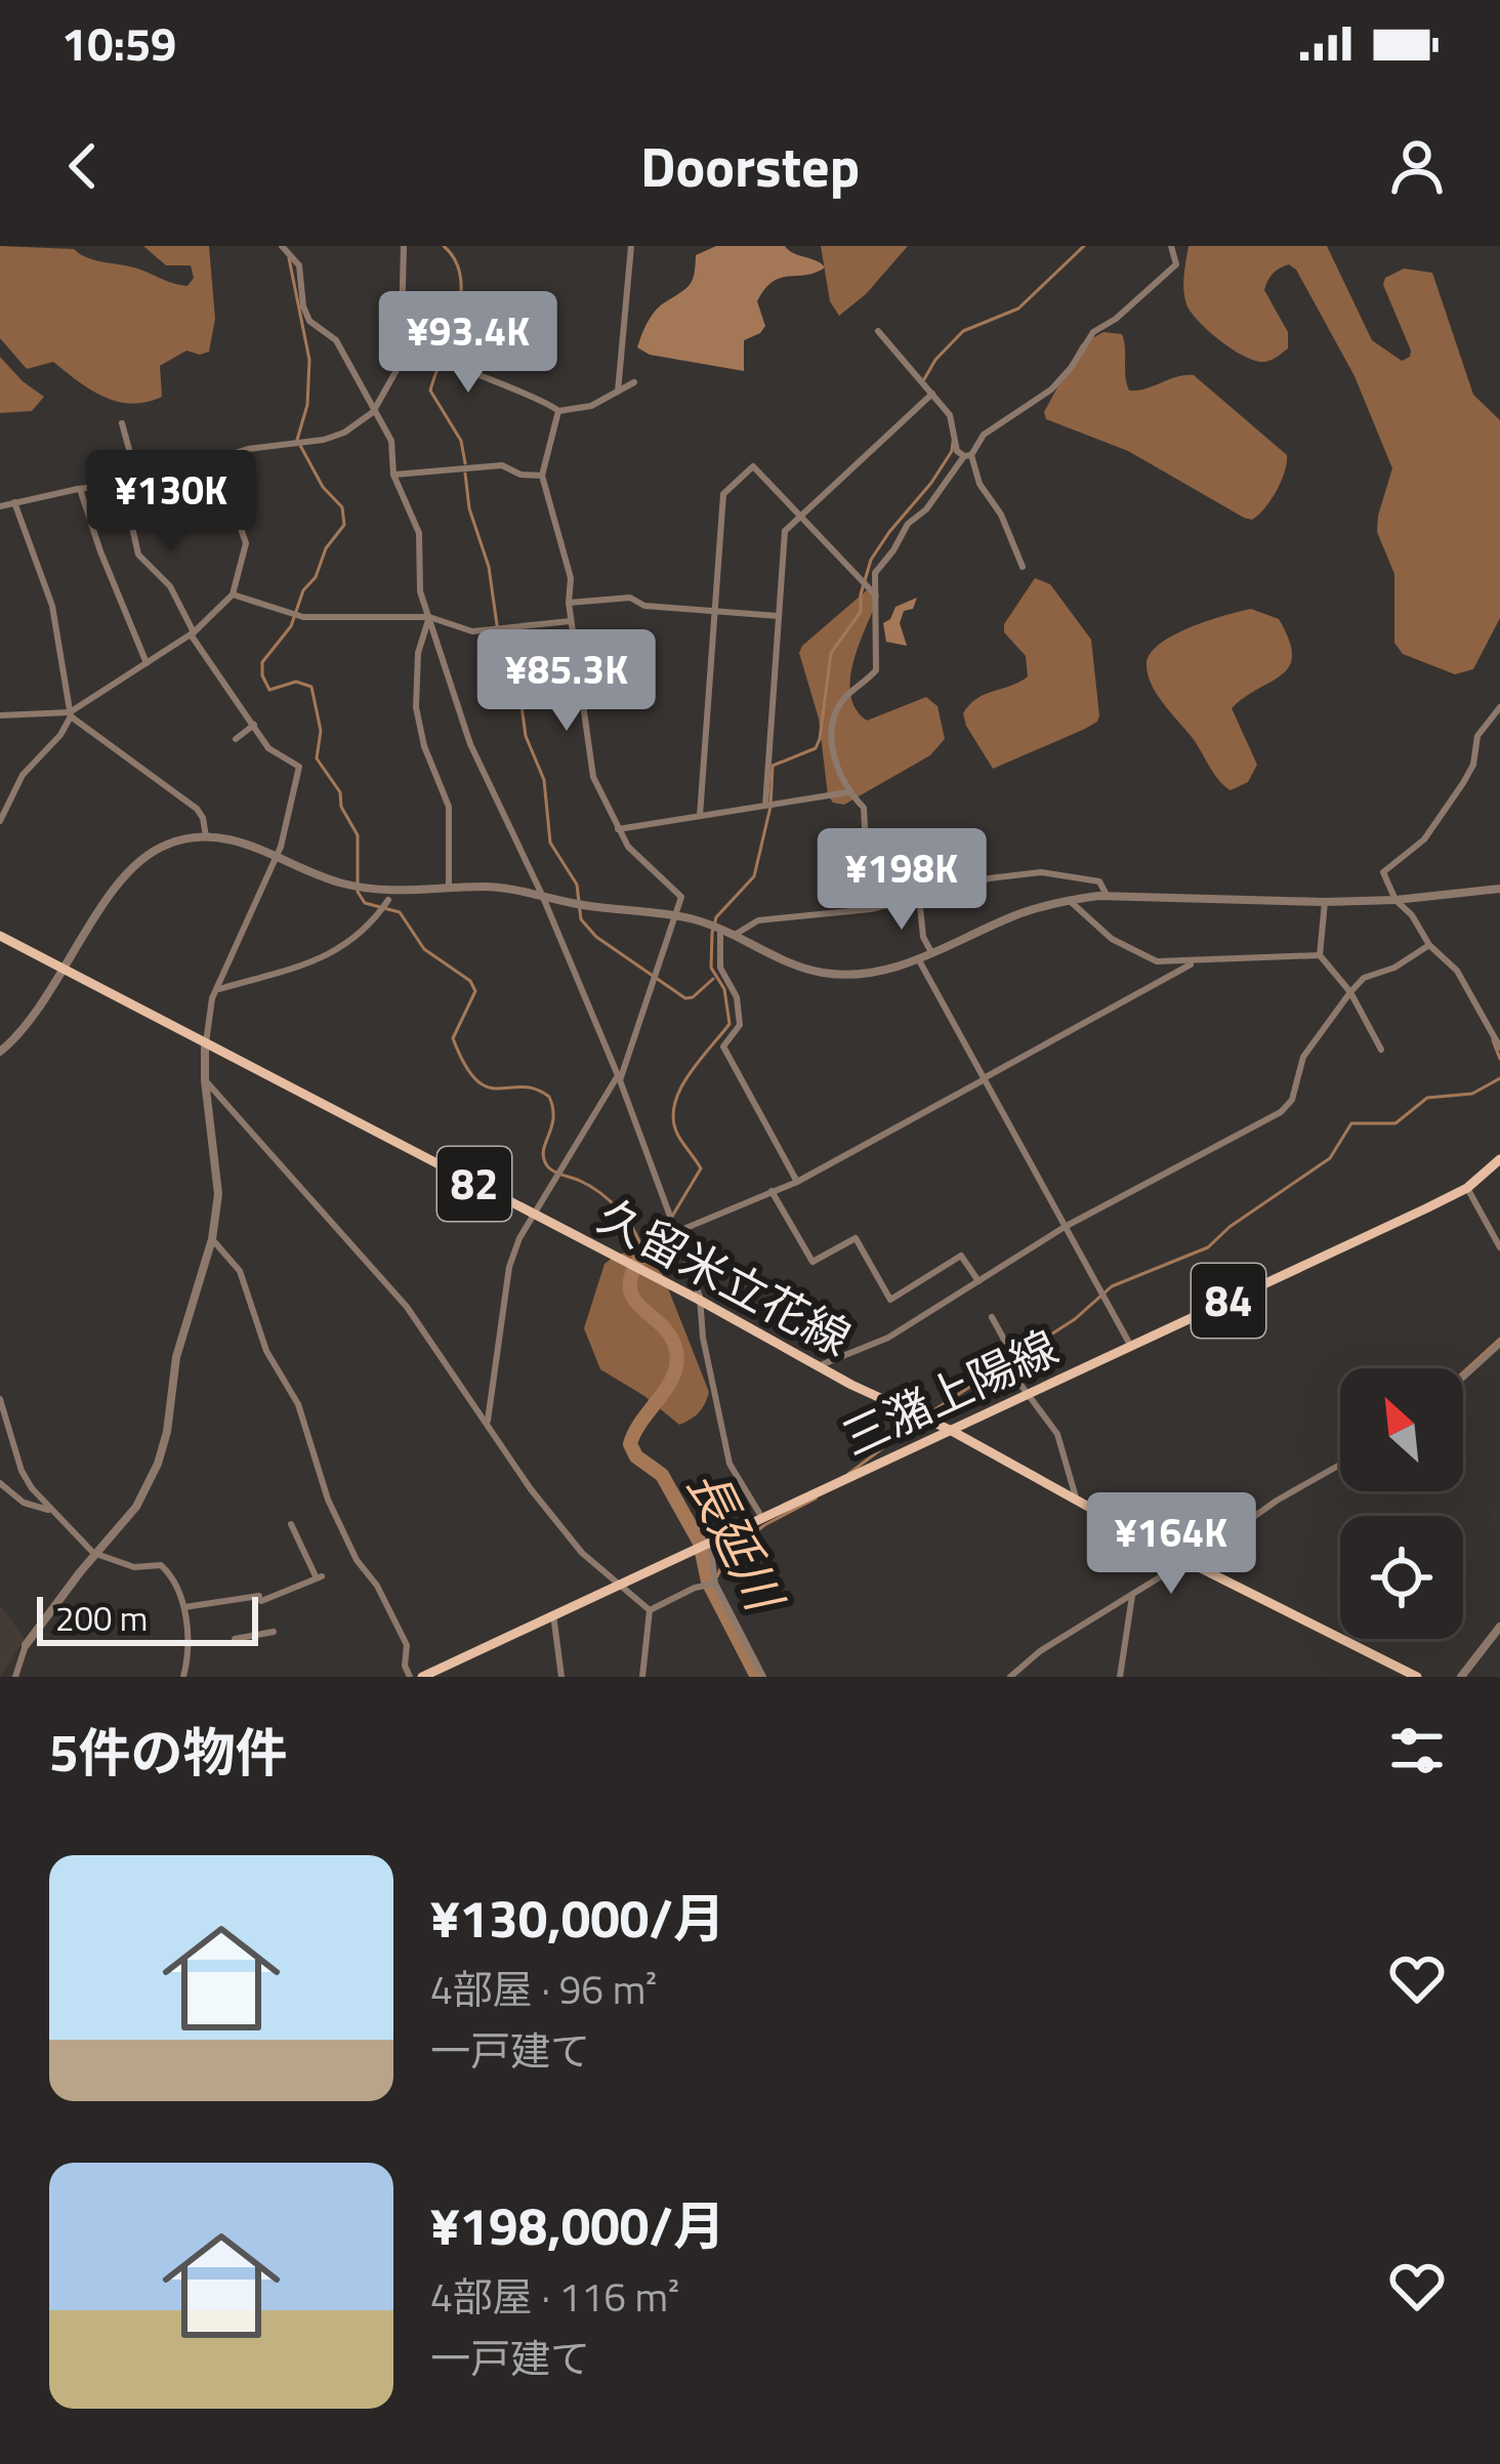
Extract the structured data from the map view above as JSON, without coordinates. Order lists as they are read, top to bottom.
{
  "streets": {
    "main road": [
      "82",
      "久留米立花線",
      "84",
      "三潴上陽線"
    ]
  },
  "crossings": [
    ["久留米立花線", "三潴上陽線"]
  ],
  "water": ["長延川"],
  "scale_bar": "200 m",
  "north": "top left",
  "page": {
    "status": "10:59",
    "header": "Doorstep",
    "price": [
      "¥93.4K",
      "¥130K",
      "¥85.3K",
      "¥198K",
      "¥164K"
    ],
    "scale": "200 m",
    "heading": "5件の物件",
    "list": [
      {
        "name": "¥130,000/月",
        "note": "4部屋 · 96 m² · 一戸建て"
      },
      {
        "name": "¥198,000/月",
        "note": "4部屋 · 116 m² · 一戸建て"
      }
    ]
  }
}
